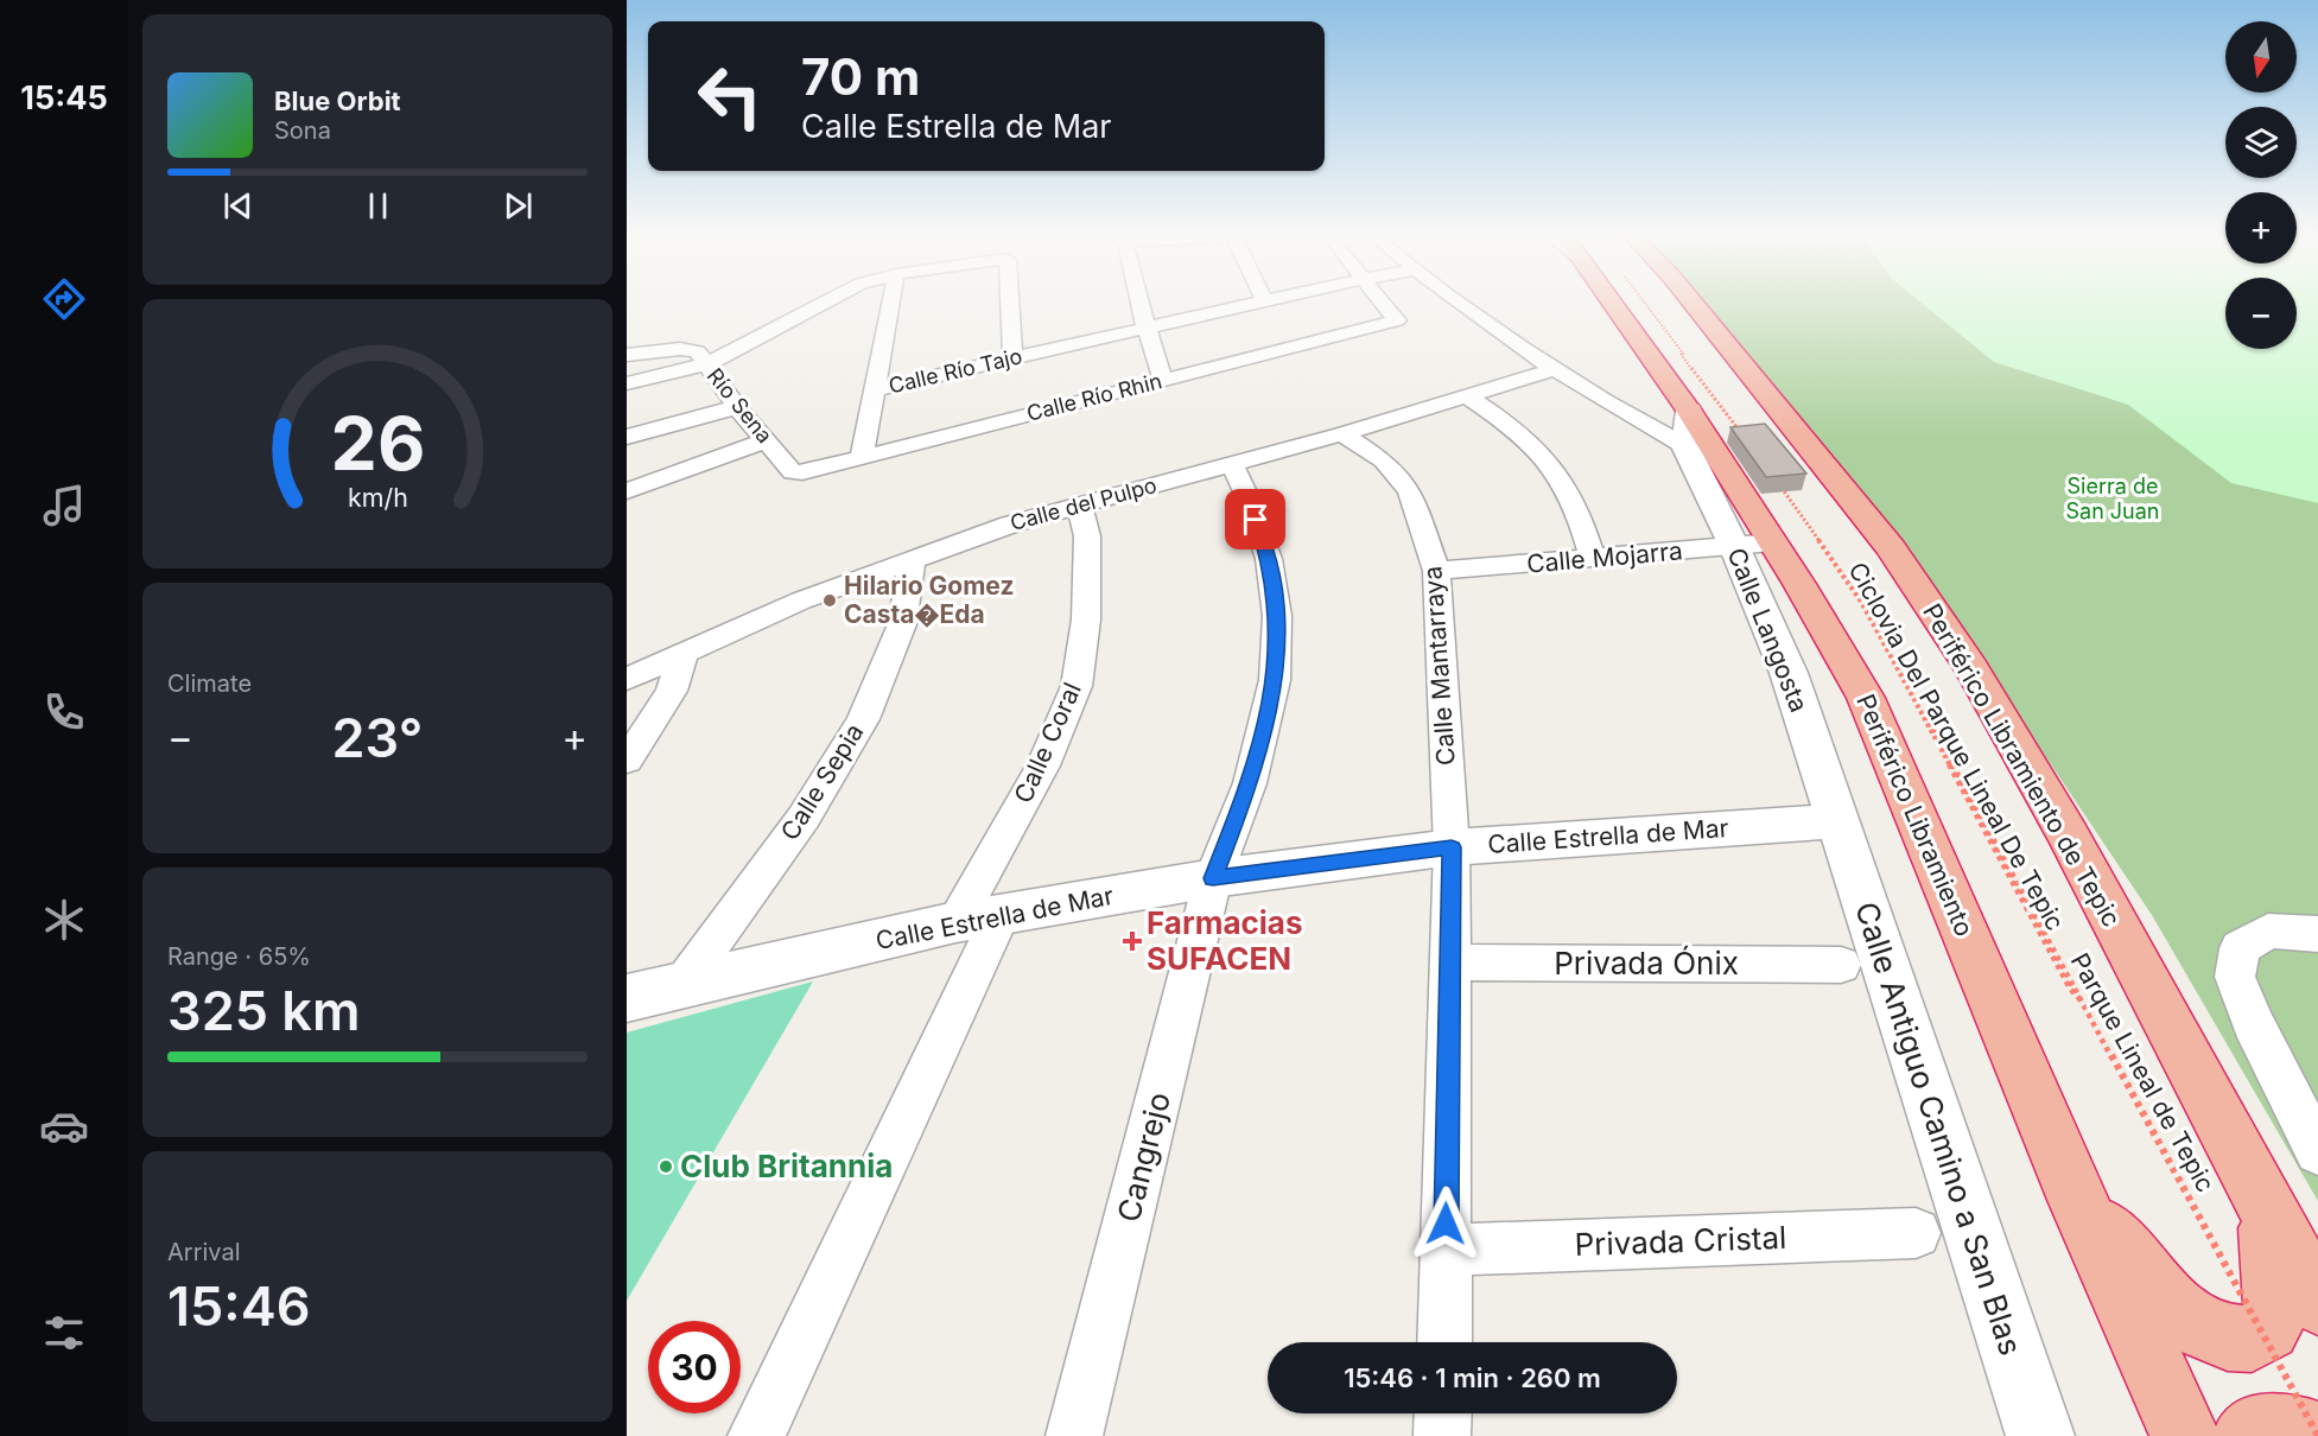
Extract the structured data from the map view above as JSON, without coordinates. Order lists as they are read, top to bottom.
{
  "streets": {
    "highway": ["Periférico Libramiento de Tepic", "Periférico Libramiento"],
    "street": [
      "Calle Río Tajo",
      "Calle Río Rhin",
      "Río Sena",
      "Calle del Pulpo",
      "Calle Mojarra",
      "Calle Langosta",
      "Calle Mantarraya",
      "Calle Coral",
      "Calle Sepia",
      "Calle Estrella de Mar",
      "Privada Ónix",
      "Calle Antiguo Camino a San Blas",
      "Cangrejo",
      "Privada Cristal"
    ],
    "path": ["Ciclovia Del Parque Lineal De Tepic", "Parque Lineal de Tepic"]
  },
  "crossings": [
    ["Calle Río Rhin", "Río Sena"],
    ["Calle del Pulpo", "Calle Mantarraya"],
    ["Calle del Pulpo", "Calle Coral"],
    ["Calle del Pulpo", "Calle Sepia"],
    ["Calle del Pulpo", "Cangrejo"],
    ["Calle Mojarra", "Calle Langosta"],
    ["Calle Mojarra", "Calle Mantarraya"],
    ["Calle Mojarra", "Ciclovia Del Parque Lineal De Tepic"],
    ["Calle Mojarra", "Periférico Libramiento"],
    ["Calle Mojarra", "Parque Lineal de Tepic"],
    ["Calle Langosta", "Ciclovia Del Parque Lineal De Tepic"],
    ["Calle Langosta", "Periférico Libramiento"],
    ["Calle Langosta", "Calle Estrella de Mar"],
    ["Calle Langosta", "Parque Lineal de Tepic"],
    ["Calle Langosta", "Calle Antiguo Camino a San Blas"],
    ["Calle Mantarraya", "Calle Estrella de Mar"],
    ["Calle Mantarraya", "Privada Ónix"],
    ["Calle Mantarraya", "Privada Cristal"],
    ["Calle Coral", "Calle Estrella de Mar"],
    ["Ciclovia Del Parque Lineal De Tepic", "Periférico Libramiento"],
    ["Ciclovia Del Parque Lineal De Tepic", "Parque Lineal de Tepic"],
    ["Calle Sepia", "Calle Estrella de Mar"],
    ["Periférico Libramiento", "Parque Lineal de Tepic"],
    ["Calle Estrella de Mar", "Calle Antiguo Camino a San Blas"],
    ["Calle Estrella de Mar", "Cangrejo"]
  ],
  "parks": ["Sierra de San Juan"],
  "places": {
    "other": ["Hilario Gomez Casta�Eda", "Club Britannia"],
    "health": ["Farmacias SUFACEN"]
  },
  "north": "bottom",
  "page": {
    "tabs": "15:45",
    "map_buttons": ["+", "−"],
    "turn": ["70 m", "Calle Estrella de Mar"],
    "song": ["Blue Orbit", "Sona"],
    "tile": [
      "Climate",
      ["Range · 65%", "325 km"],
      ["Arrival", "15:46"]
    ],
    "heat": ["−", "23°", "+"],
    "limit": "30",
    "trip": "15:46 · 1 min · 260 m",
    "gauge": ["26", "km/h"]
  }
}
